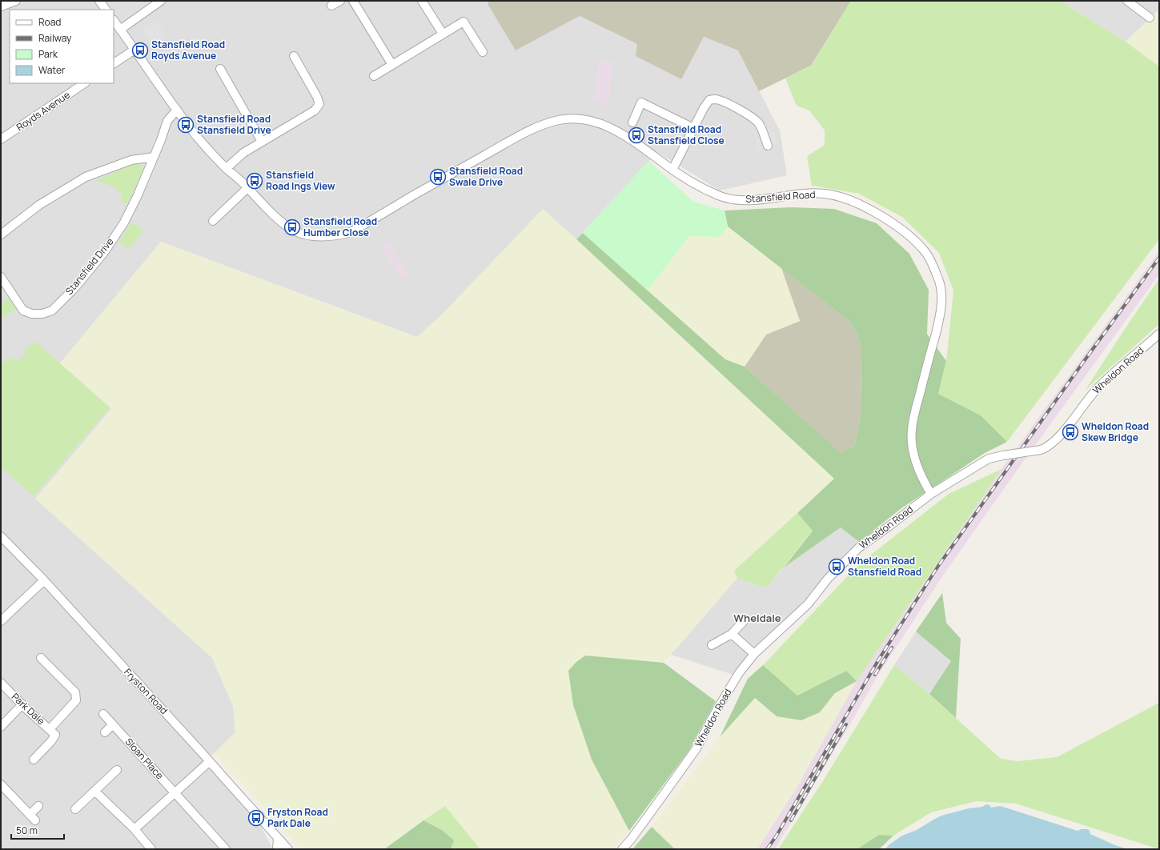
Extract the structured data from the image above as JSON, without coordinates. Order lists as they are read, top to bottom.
{
  "streets": {
    "street": [
      "Royds Avenue",
      "Stansfield Road",
      "Stansfield Drive",
      "Wheldon Road",
      "Fryston Road",
      "Park Dale",
      "Sloan Place"
    ]
  },
  "crossings": [
    ["Stansfield Road", "Stansfield Drive"],
    ["Stansfield Road", "Wheldon Road"]
  ],
  "districts": ["Wheldale"],
  "places": {
    "bus stop": [
      "Stansfield Road Royds Avenue",
      "Stansfield Road Stansfield Drive",
      "Stansfield Road Stansfield Close",
      "Stansfield Road Swale Drive",
      "Stansfield Road Ings View",
      "Stansfield Road Humber Close",
      "Wheldon Road Skew Bridge",
      "Wheldon Road Stansfield Road",
      "Fryston Road Park Dale"
    ]
  },
  "legend": [
    "Road",
    "Railway",
    "Park",
    "Water"
  ],
  "scale_bar": "50 m"
}
